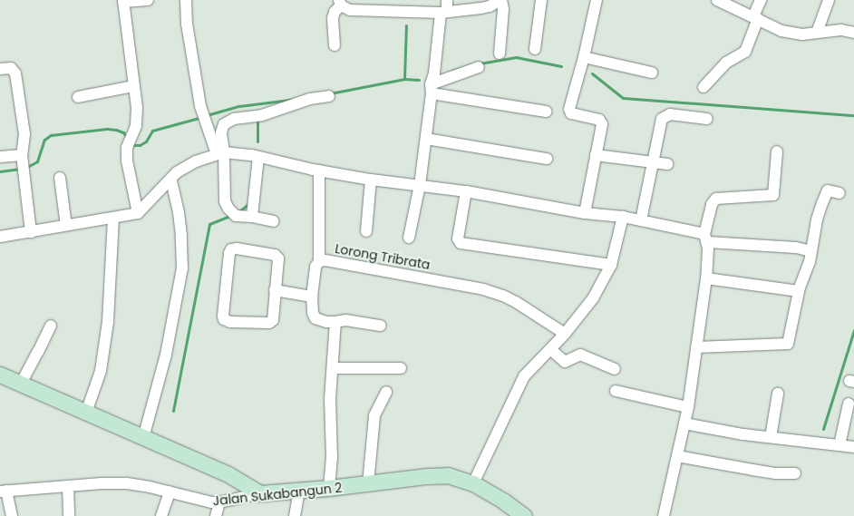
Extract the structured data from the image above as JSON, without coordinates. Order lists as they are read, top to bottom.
{
  "streets": {
    "street": ["Lorong Tribrata", "Jalan Sukabangun 2"]
  }
}
